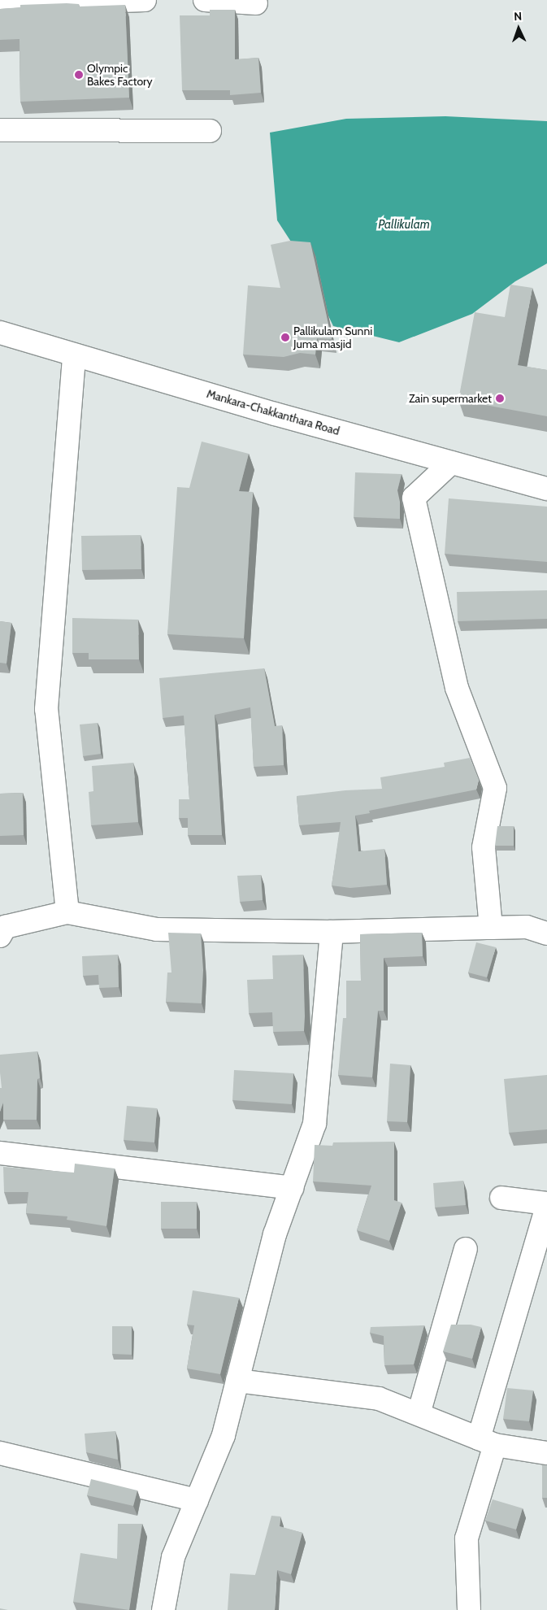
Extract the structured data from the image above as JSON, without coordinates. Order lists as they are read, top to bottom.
{
  "streets": {
    "street": ["Mankara-Chakkanthara Road"]
  },
  "water": ["Pallikulam"],
  "places": ["Olympic Bakes Factory", "Pallikulam Sunni Juma masjid", "Zain supermarket"],
  "north": "top"
}
